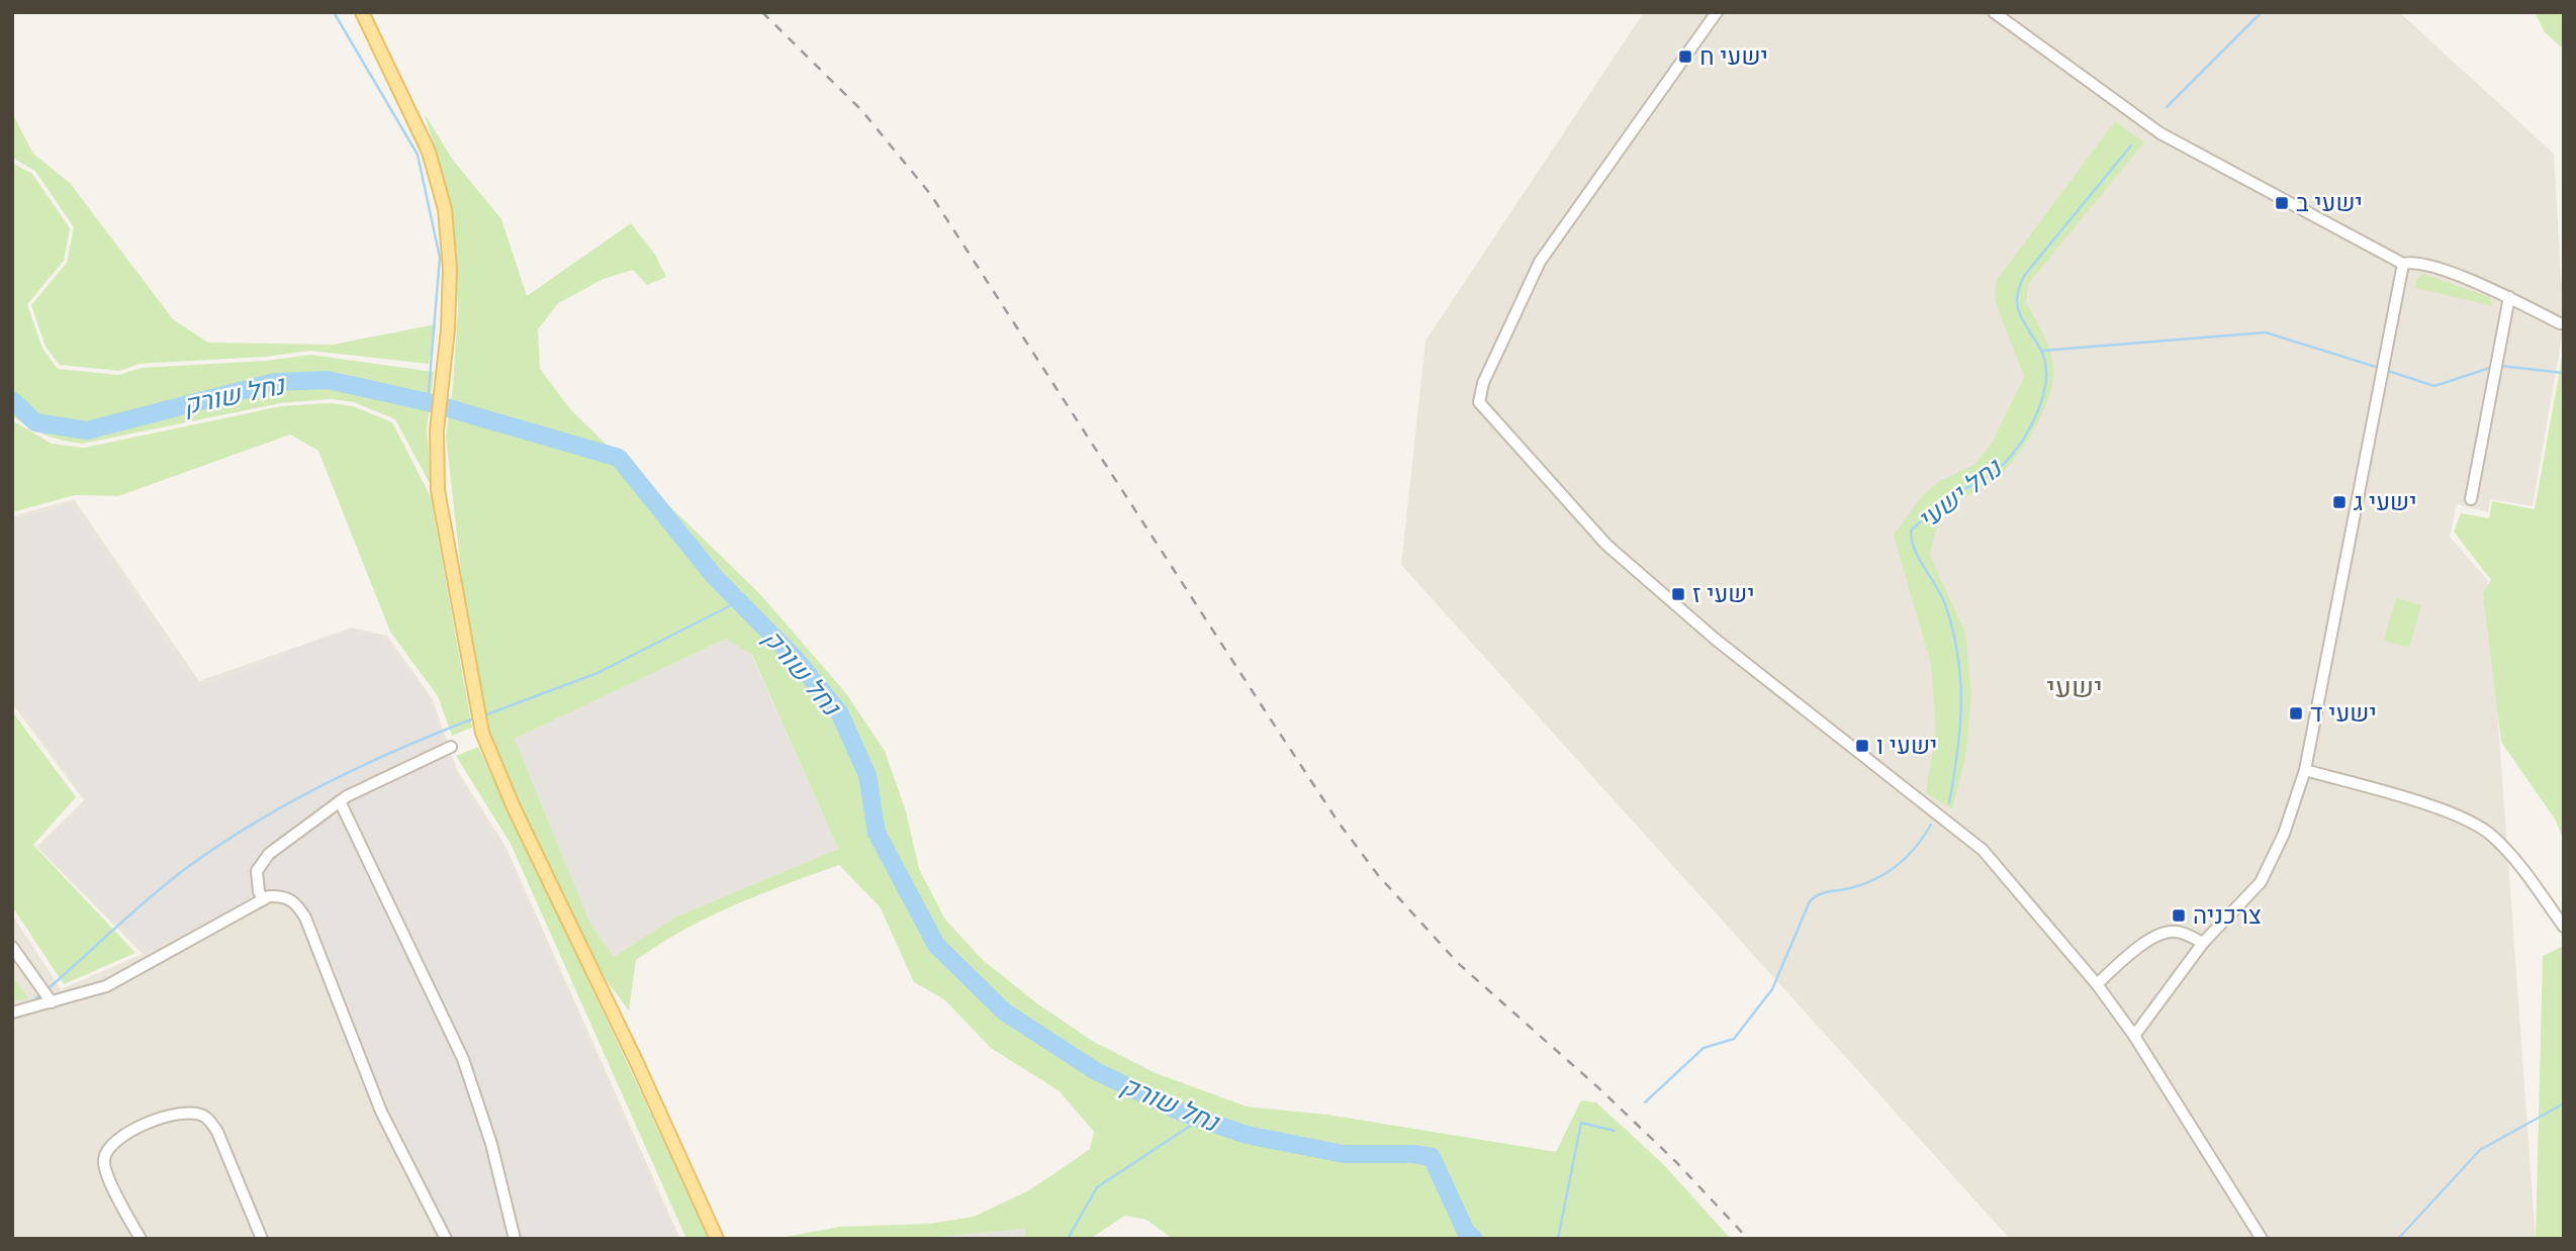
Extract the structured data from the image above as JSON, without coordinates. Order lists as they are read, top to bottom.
{
  "districts": ["ישעי"],
  "water": ["נחל שורק", "נחל ישעי"],
  "places": {
    "transit": [
      "ישעי ח",
      "ישעי ב",
      "ישעי ג",
      "ישעי ז",
      "ישעי ד",
      "ישעי ו",
      "צרכניה"
    ]
  }
}
